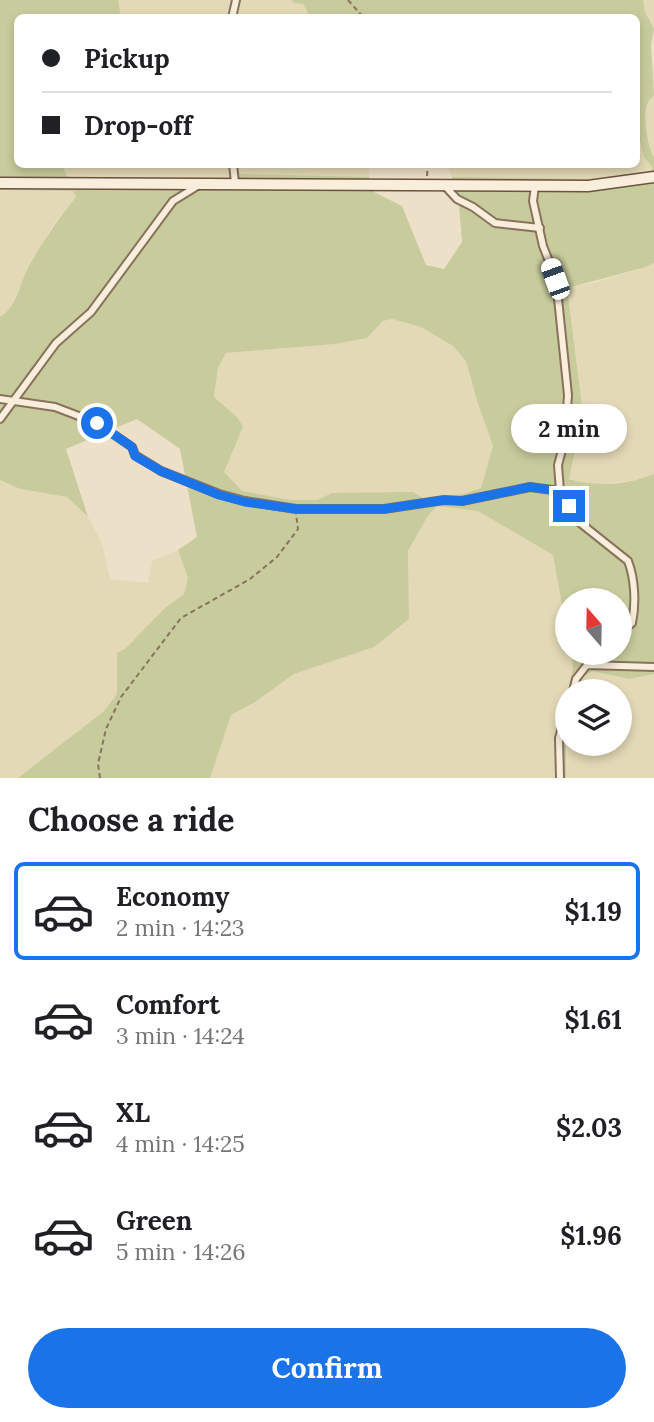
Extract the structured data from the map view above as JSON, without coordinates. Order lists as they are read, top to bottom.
{
  "north": "top",
  "page": {
    "banner": ["Pickup", "Drop-off"],
    "bubble": "2 min",
    "heading": "Choose a ride",
    "list": [
      {
        "name": "Economy",
        "note": "2 min · 14:23",
        "value": "$1.19"
      },
      {
        "name": "Comfort",
        "note": "3 min · 14:24",
        "value": "$1.61"
      },
      {
        "name": "XL",
        "note": "4 min · 14:25",
        "value": "$2.03"
      },
      {
        "name": "Green",
        "note": "5 min · 14:26",
        "value": "$1.96"
      }
    ],
    "buttons": "Confirm"
  }
}
